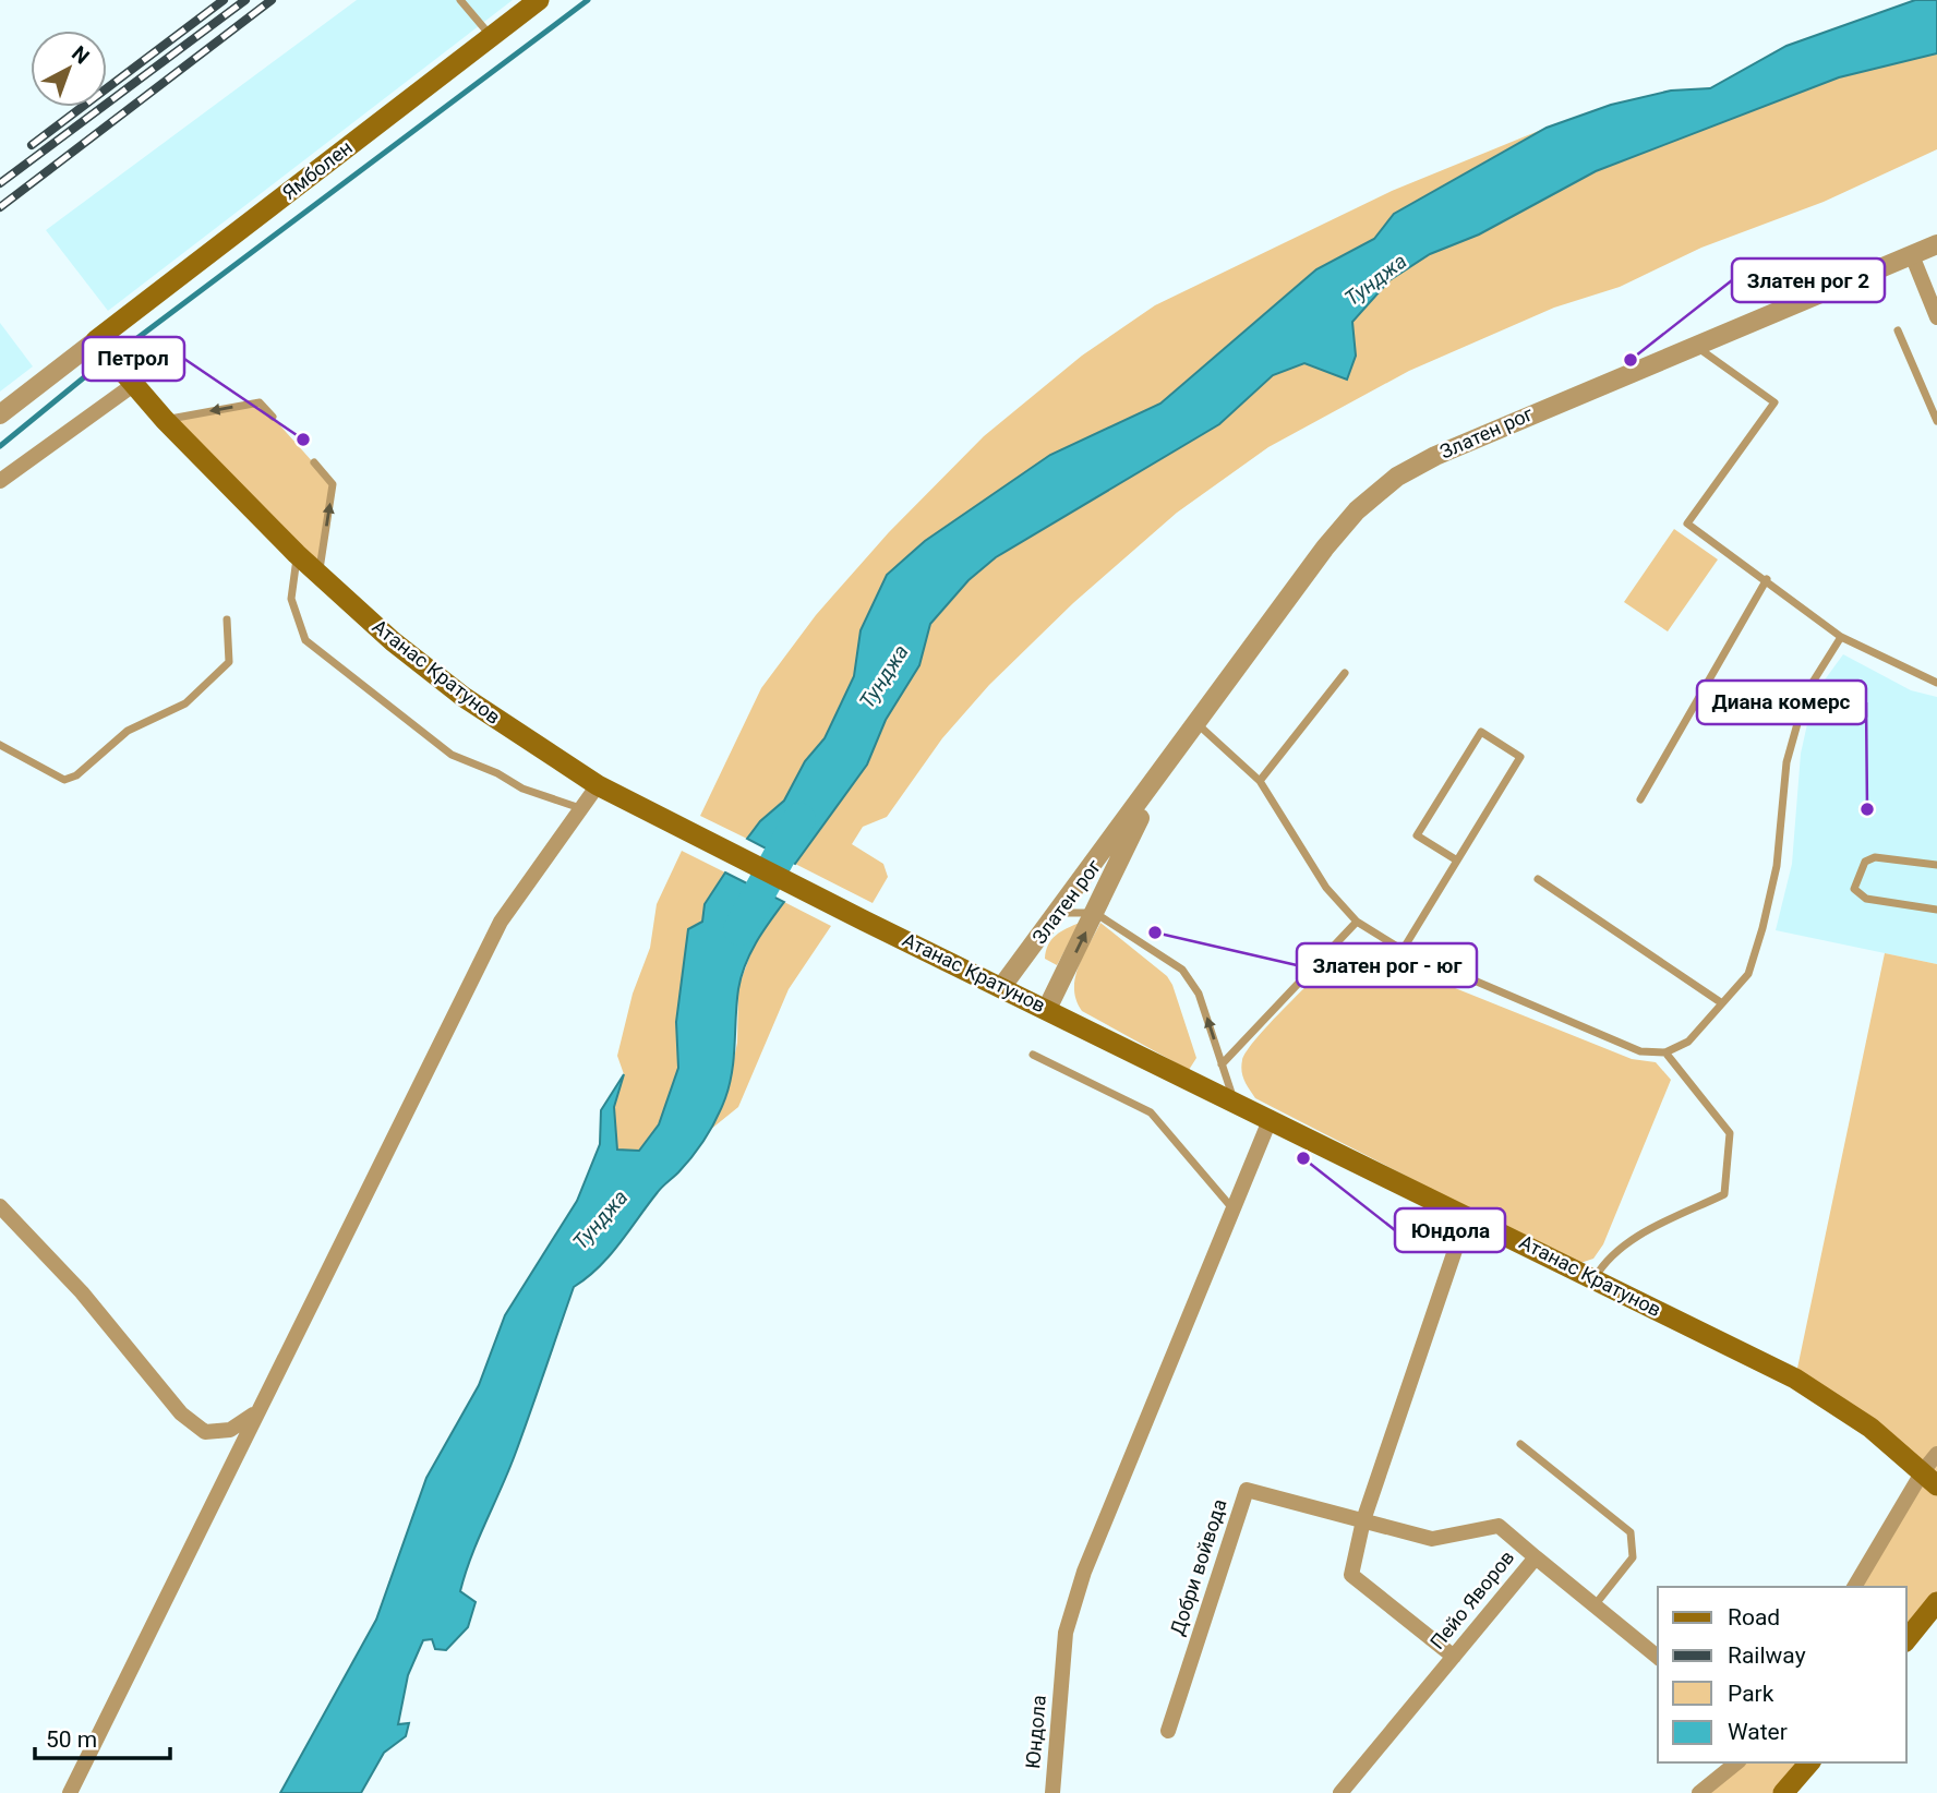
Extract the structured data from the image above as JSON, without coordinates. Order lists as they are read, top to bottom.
{
  "streets": {
    "main road": ["Ямболен", "Атанас Кратунов"],
    "street": [
      "Златен рог",
      "Добри войвода",
      "Пейо Яворов",
      "Юндола"
    ]
  },
  "crossings": [
    ["Ямболен", "Атанас Кратунов"],
    ["Златен рог", "Атанас Кратунов"],
    ["Атанас Кратунов", "Юндола"],
    ["Добри войвода", "Пейо Яворов"]
  ],
  "water": ["Тунджа"],
  "places": [
    "Златен рог 2",
    "Петрол",
    "Диана комерс",
    "Златен рог - юг",
    "Юндола"
  ],
  "legend": [
    "Road",
    "Railway",
    "Park",
    "Water"
  ],
  "scale_bar": "50 m",
  "north": "top right"
}
